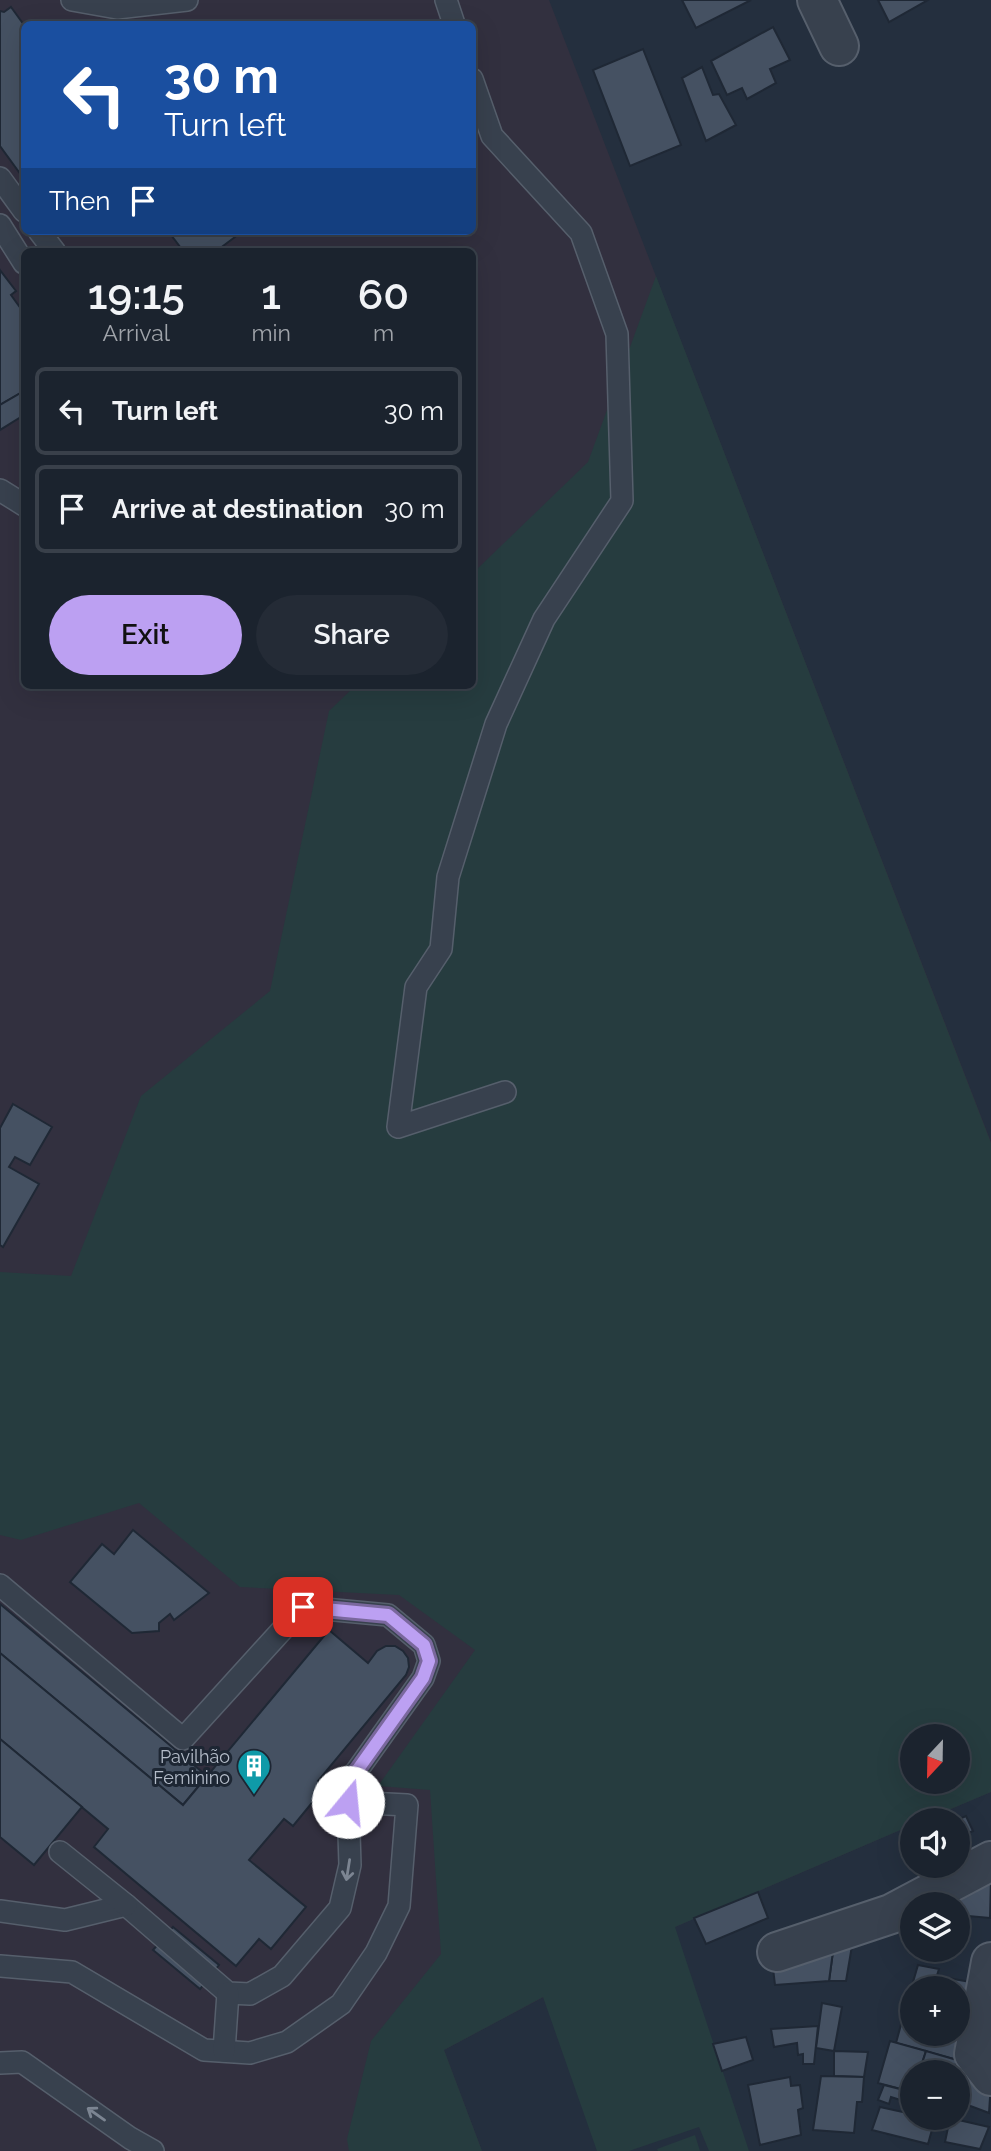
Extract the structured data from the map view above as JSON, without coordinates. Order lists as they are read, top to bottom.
{
  "places": {
    "building": ["Pavilhão Feminino"]
  },
  "north": "bottom",
  "page": {
    "turn": ["30 m", "Turn left"],
    "then": "Then",
    "eta": [
      "19:15",
      "Arrival",
      "1",
      "min",
      "60",
      "m"
    ],
    "list": [
      {
        "name": "Turn left",
        "value": "30 m"
      },
      {
        "name": "Arrive at destination",
        "value": "30 m"
      }
    ],
    "buttons": ["Exit", "Share"],
    "map_buttons": ["+", "−"]
  }
}
